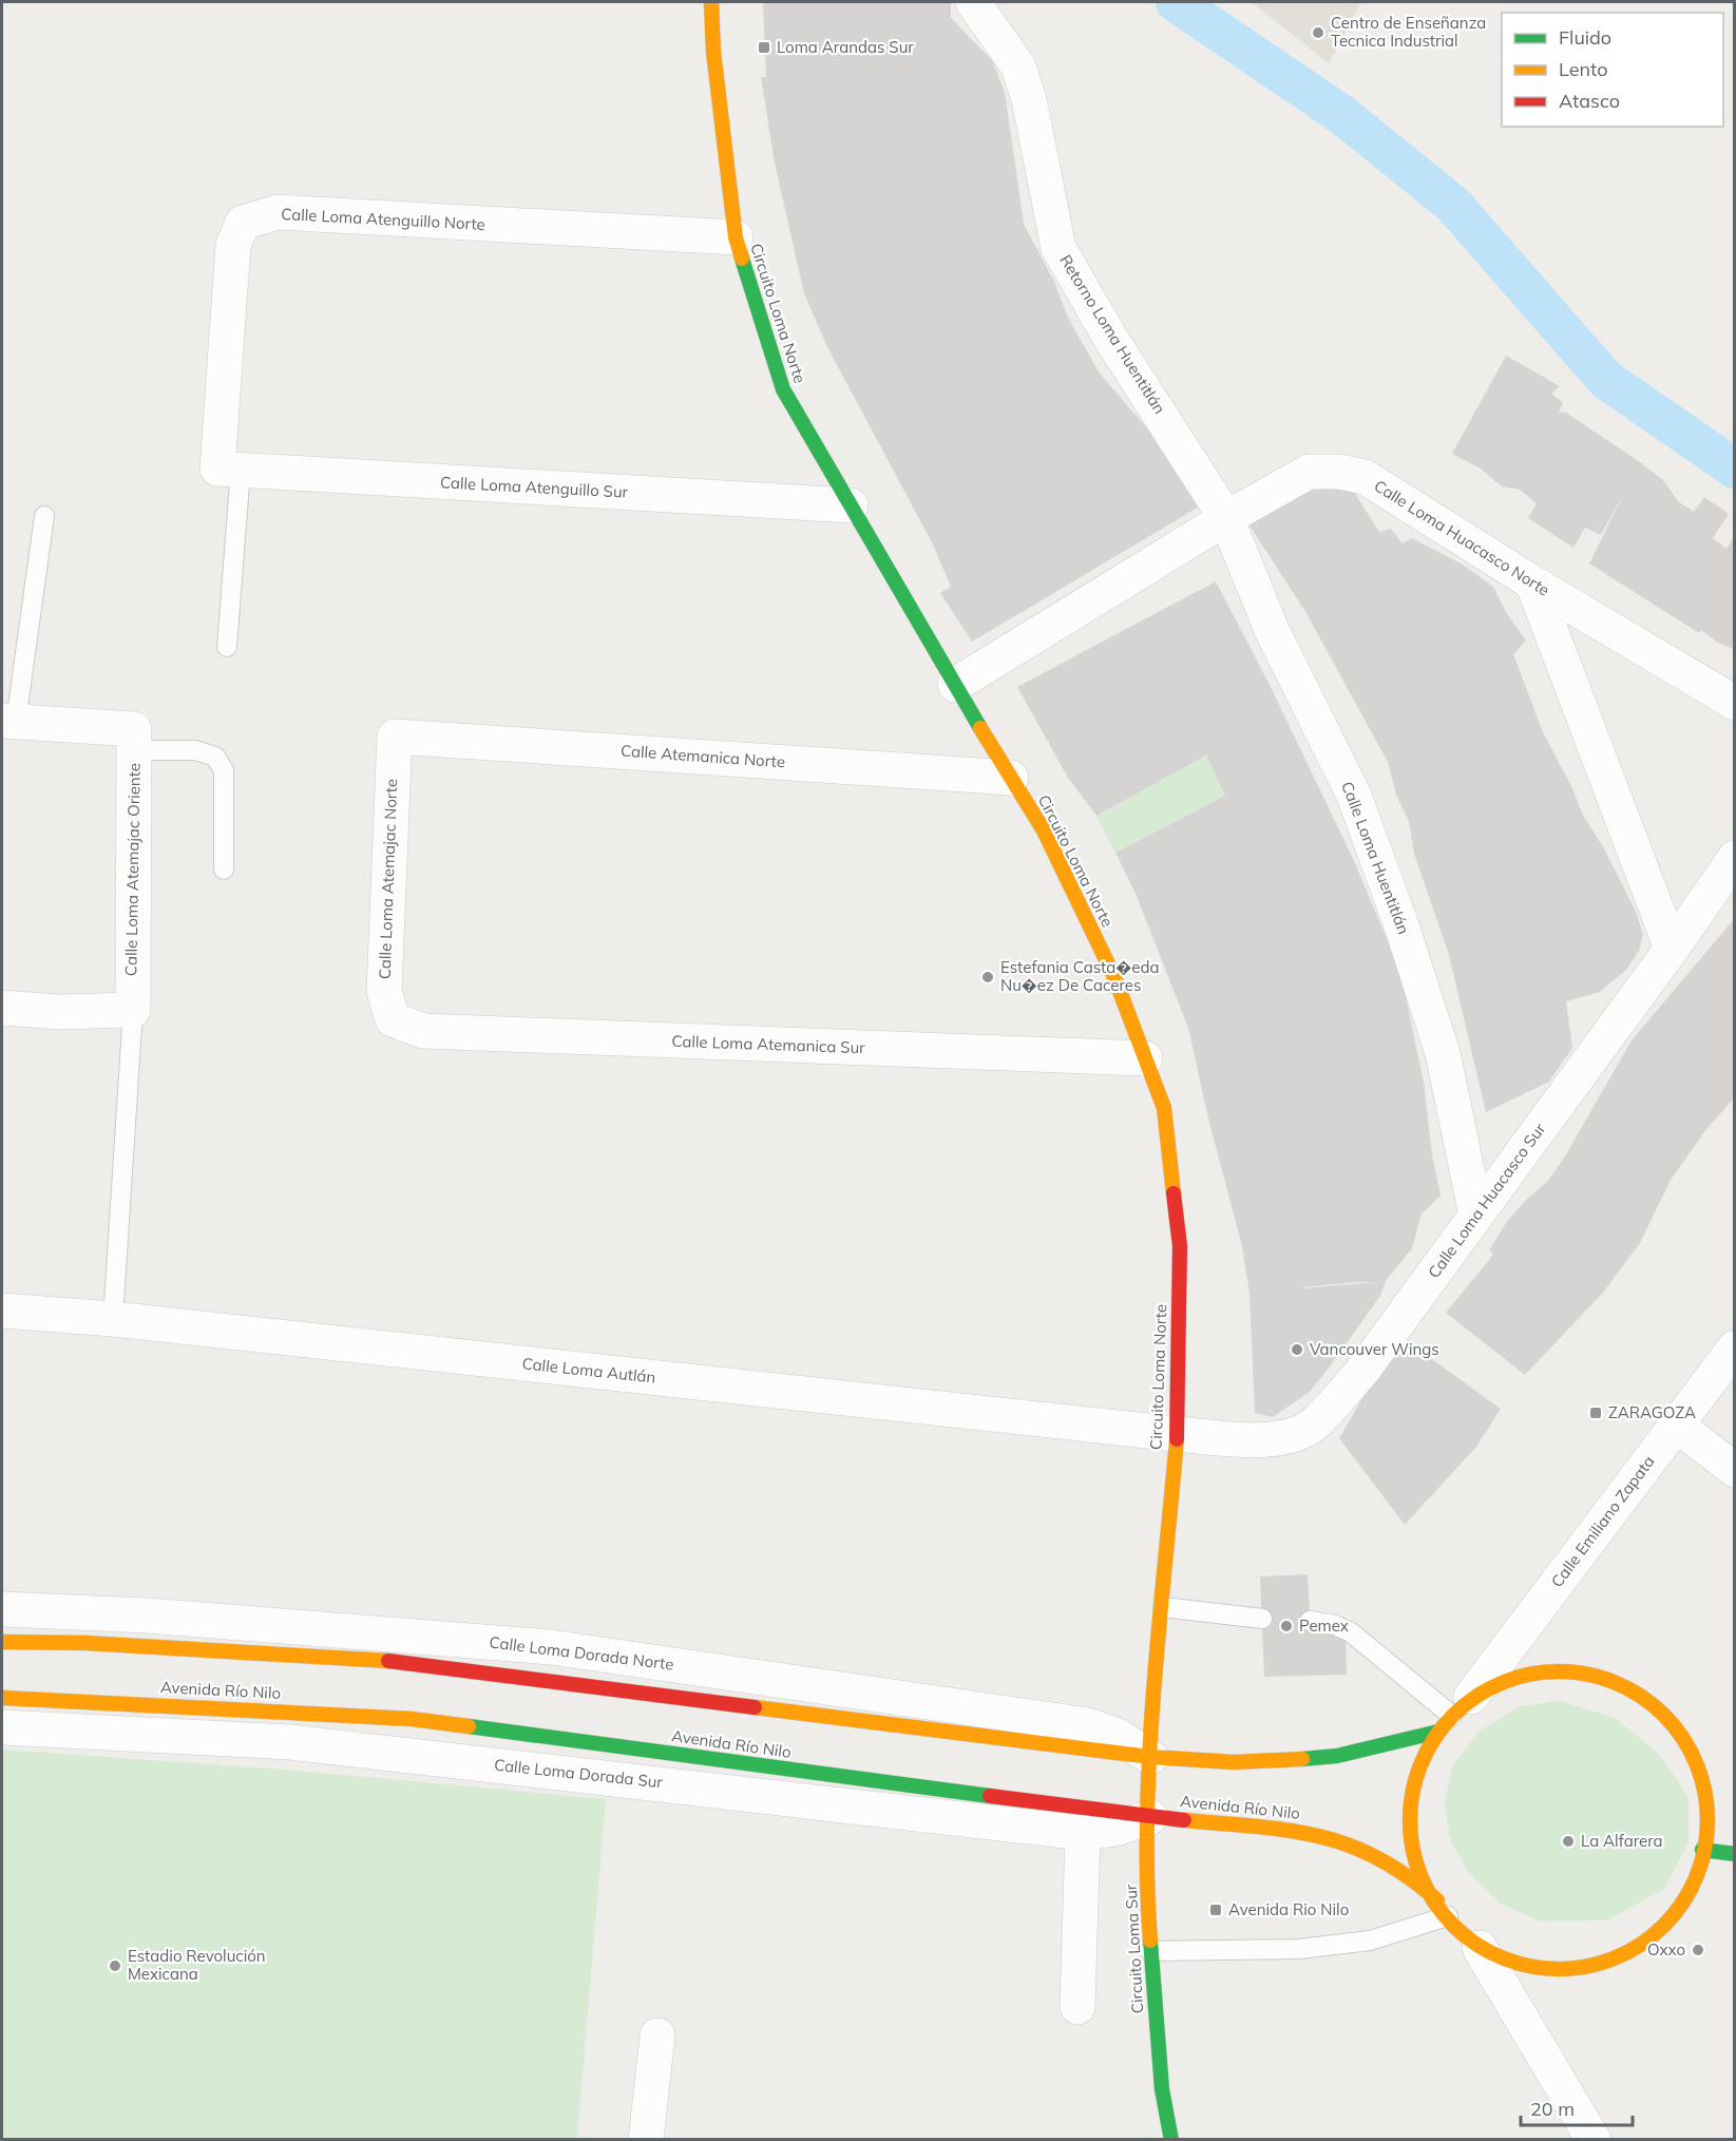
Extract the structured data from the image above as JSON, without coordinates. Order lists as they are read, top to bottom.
{
  "streets": {
    "main road": ["Circuito Loma Norte", "Avenida Río Nilo", "Circuito Loma Sur"],
    "street": [
      "Calle Loma Atenguillo Norte",
      "Retorno Loma Huentitlán",
      "Calle Loma Atenguillo Sur",
      "Calle Loma Huacasco Norte",
      "Calle Atemanica Norte",
      "Calle Loma Huentitlán",
      "Calle Loma Atemajac Oriente",
      "Calle Loma Atemajac Norte",
      "Calle Loma Atemanica Sur",
      "Calle Loma Huacasco Sur",
      "Calle Loma Autlán",
      "Calle Emiliano Zapata",
      "Calle Loma Dorada Norte",
      "Calle Loma Dorada Sur"
    ]
  },
  "crossings": [
    ["Calle Loma Atenguillo Norte", "Circuito Loma Norte"],
    ["Calle Loma Atenguillo Norte", "Calle Loma Atenguillo Sur"],
    ["Circuito Loma Norte", "Calle Loma Atenguillo Sur"],
    ["Circuito Loma Norte", "Calle Loma Huacasco Norte"],
    ["Circuito Loma Norte", "Calle Atemanica Norte"],
    ["Circuito Loma Norte", "Calle Loma Atemanica Sur"],
    ["Circuito Loma Norte", "Calle Loma Huacasco Sur"],
    ["Circuito Loma Norte", "Calle Loma Autlán"],
    ["Circuito Loma Norte", "Calle Loma Dorada Norte"],
    ["Circuito Loma Norte", "Circuito Loma Sur"],
    ["Retorno Loma Huentitlán", "Calle Loma Huacasco Norte"],
    ["Retorno Loma Huentitlán", "Calle Loma Huentitlán"],
    ["Calle Loma Huacasco Norte", "Calle Loma Huentitlán"],
    ["Calle Atemanica Norte", "Calle Loma Atemajac Norte"],
    ["Calle Loma Huentitlán", "Calle Loma Huacasco Sur"],
    ["Calle Loma Atemajac Norte", "Calle Loma Atemanica Sur"],
    ["Calle Loma Huacasco Sur", "Calle Loma Autlán"],
    ["Calle Loma Dorada Norte", "Circuito Loma Sur"],
    ["Avenida Río Nilo", "Calle Loma Dorada Sur"],
    ["Avenida Río Nilo", "Circuito Loma Sur"],
    ["Calle Loma Dorada Sur", "Circuito Loma Sur"]
  ],
  "places": {
    "other": [
      "Centro de Enseñanza Tecnica Industrial",
      "Estefania Casta�eda Nu�ez De Caceres",
      "Vancouver Wings",
      "Pemex",
      "La Alfarera",
      "Oxxo",
      "Estadio Revolución Mexicana"
    ],
    "transit": ["Loma Arandas Sur", "ZARAGOZA", "Avenida Rio Nilo"]
  },
  "legend": ["Fluido", "Lento", "Atasco"],
  "scale_bar": "20 m"
}
